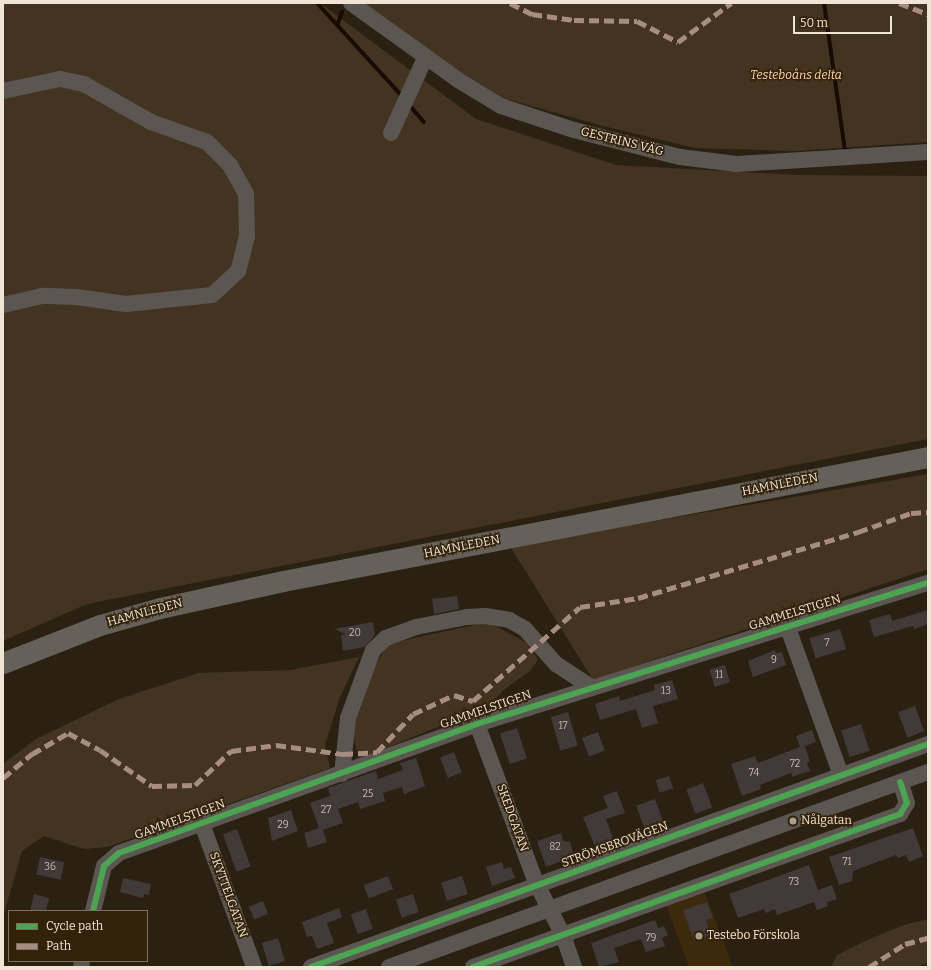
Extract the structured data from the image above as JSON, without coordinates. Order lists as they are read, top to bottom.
{
  "streets": {
    "main road": ["HAMNLEDEN"],
    "street": [
      "GESTRINS VÄG",
      "GAMMELSTIGEN",
      "SKEDGATAN",
      "STRÖMSBROVÄGEN",
      "SKYTTELGATAN"
    ]
  },
  "crossings": [
    ["GAMMELSTIGEN", "SKEDGATAN"],
    ["GAMMELSTIGEN", "SKYTTELGATAN"],
    ["SKEDGATAN", "STRÖMSBROVÄGEN"]
  ],
  "parks": ["Testeboåns delta"],
  "places": ["Nålgatan", "Testebo Förskola"],
  "house_numbers": [
    "20",
    "7",
    "9",
    "11",
    "13",
    "17",
    "72",
    "74",
    "25",
    "27",
    "29",
    "82",
    "71",
    "36",
    "73",
    "79"
  ],
  "legend": ["Cycle path", "Path"],
  "scale_bar": "50 m"
}
